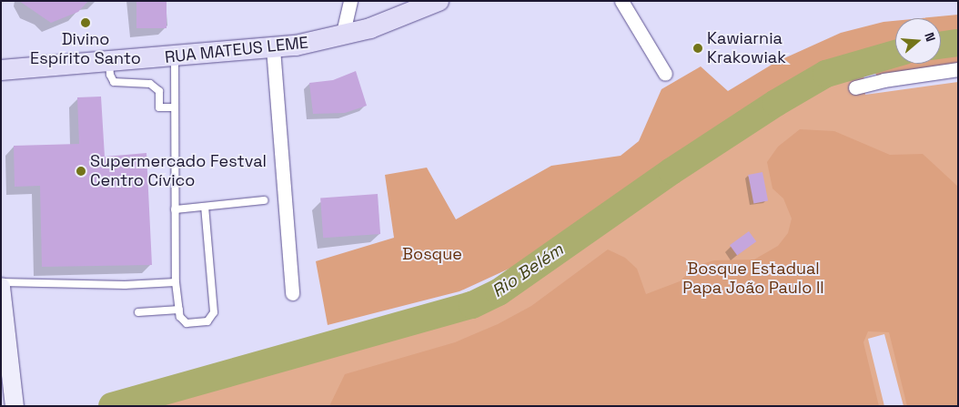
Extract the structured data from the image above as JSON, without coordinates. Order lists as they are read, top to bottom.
{
  "streets": {
    "main road": ["RUA MATEUS LEME"]
  },
  "water": ["Rio Belém"],
  "parks": ["Bosque", "Bosque Estadual Papa João Paulo II"],
  "places": ["Divino Espírito Santo", "Kawiarnia Krakowiak", "Supermercado Festval Centro Cívico"],
  "north": "right"
}
